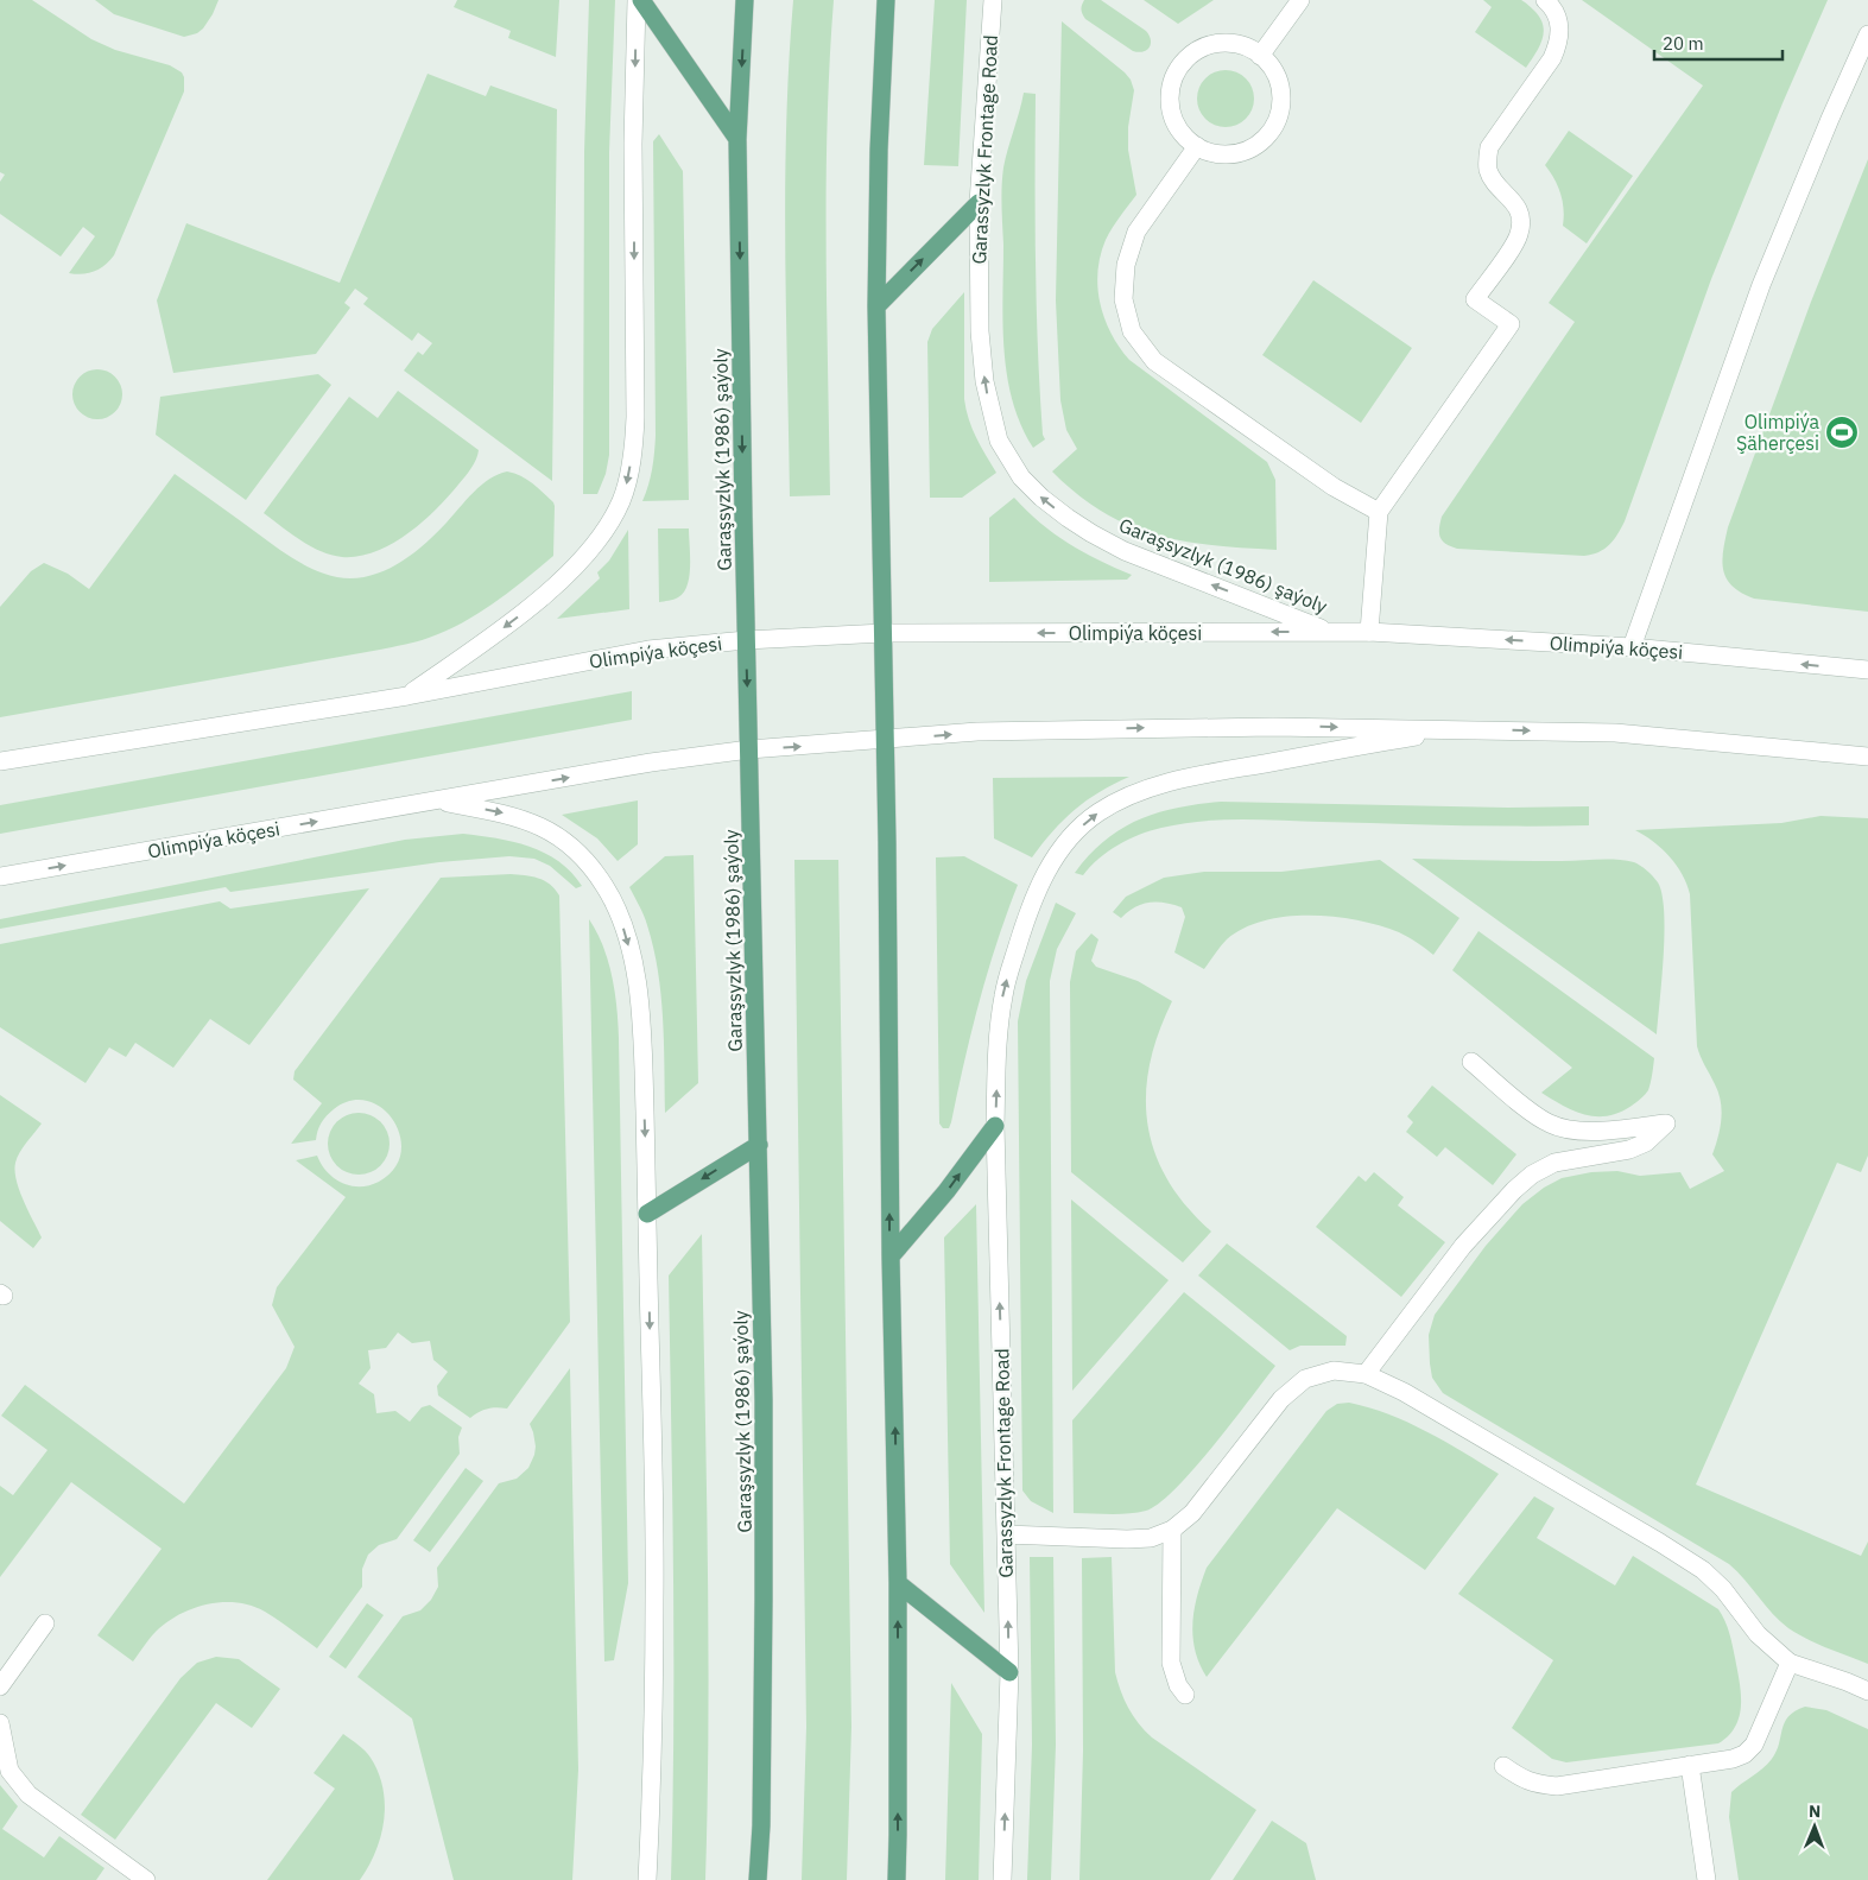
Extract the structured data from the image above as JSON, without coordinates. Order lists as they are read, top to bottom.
{
  "streets": {
    "main road": ["Garaşsyzlyk (1986) şaýoly"],
    "street": ["Garassyzlyk Frontage Road", "Olimpiýa köçesi"]
  },
  "crossings": [
    ["Garassyzlyk Frontage Road", "Garaşsyzlyk (1986) şaýoly"],
    ["Garassyzlyk Frontage Road", "Olimpiýa köçesi"],
    ["Garaşsyzlyk (1986) şaýoly", "Olimpiýa köçesi"]
  ],
  "one_way": ["Garassyzlyk Frontage Road"],
  "places": {
    "sports": ["Olimpiýa Şäherçesi"]
  },
  "scale_bar": "20 m",
  "north": "top"
}
